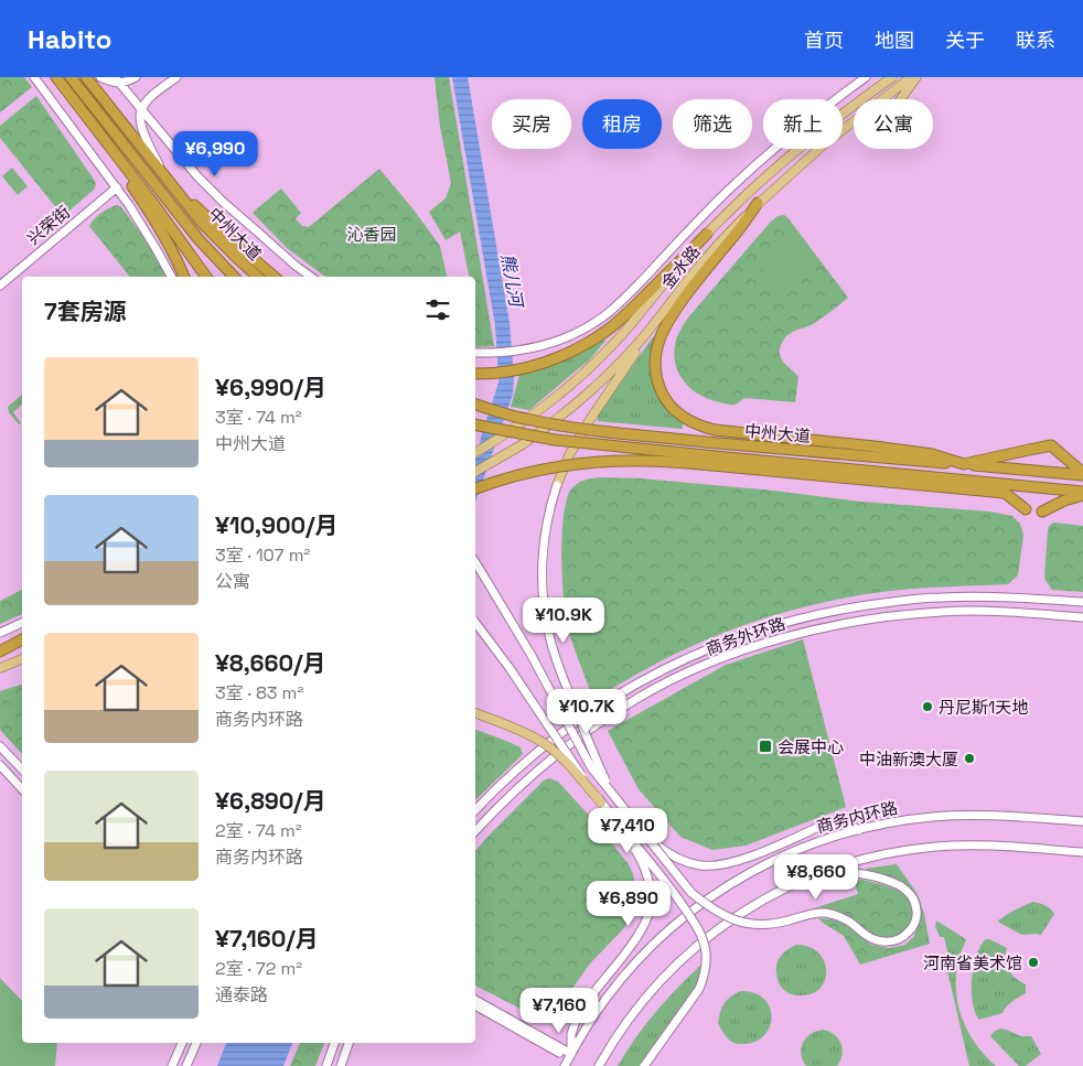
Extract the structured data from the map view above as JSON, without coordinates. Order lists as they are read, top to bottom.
{
  "streets": {
    "highway": ["中州大道"],
    "main road": ["金水路"],
    "street": ["兴荣街", "商务外环路", "商务内环路"]
  },
  "water": ["熊儿河"],
  "parks": ["沁香园"],
  "places": {
    "other": ["丹尼斯1天地", "中油新澳大厦", "河南省美术馆"],
    "transit": ["会展中心"]
  },
  "page": {
    "header": "Habito",
    "nav": [
      "首页",
      "地图",
      "关于",
      "联系"
    ],
    "chip": [
      "买房",
      "租房",
      "筛选",
      "新上",
      "公寓"
    ],
    "price": [
      "¥6,990",
      "¥10.9K",
      "¥10.7K",
      "¥7,410",
      "¥8,660",
      "¥6,890",
      "¥7,160"
    ],
    "heading": "7套房源",
    "list": [
      {
        "name": "¥6,990/月",
        "note": "3室 · 74 m² · 中州大道"
      },
      {
        "name": "¥10,900/月",
        "note": "3室 · 107 m² · 公寓"
      },
      {
        "name": "¥8,660/月",
        "note": "3室 · 83 m² · 商务内环路"
      },
      {
        "name": "¥6,890/月",
        "note": "2室 · 74 m² · 商务内环路"
      },
      {
        "name": "¥7,160/月",
        "note": "2室 · 72 m² · 通泰路"
      }
    ]
  }
}
